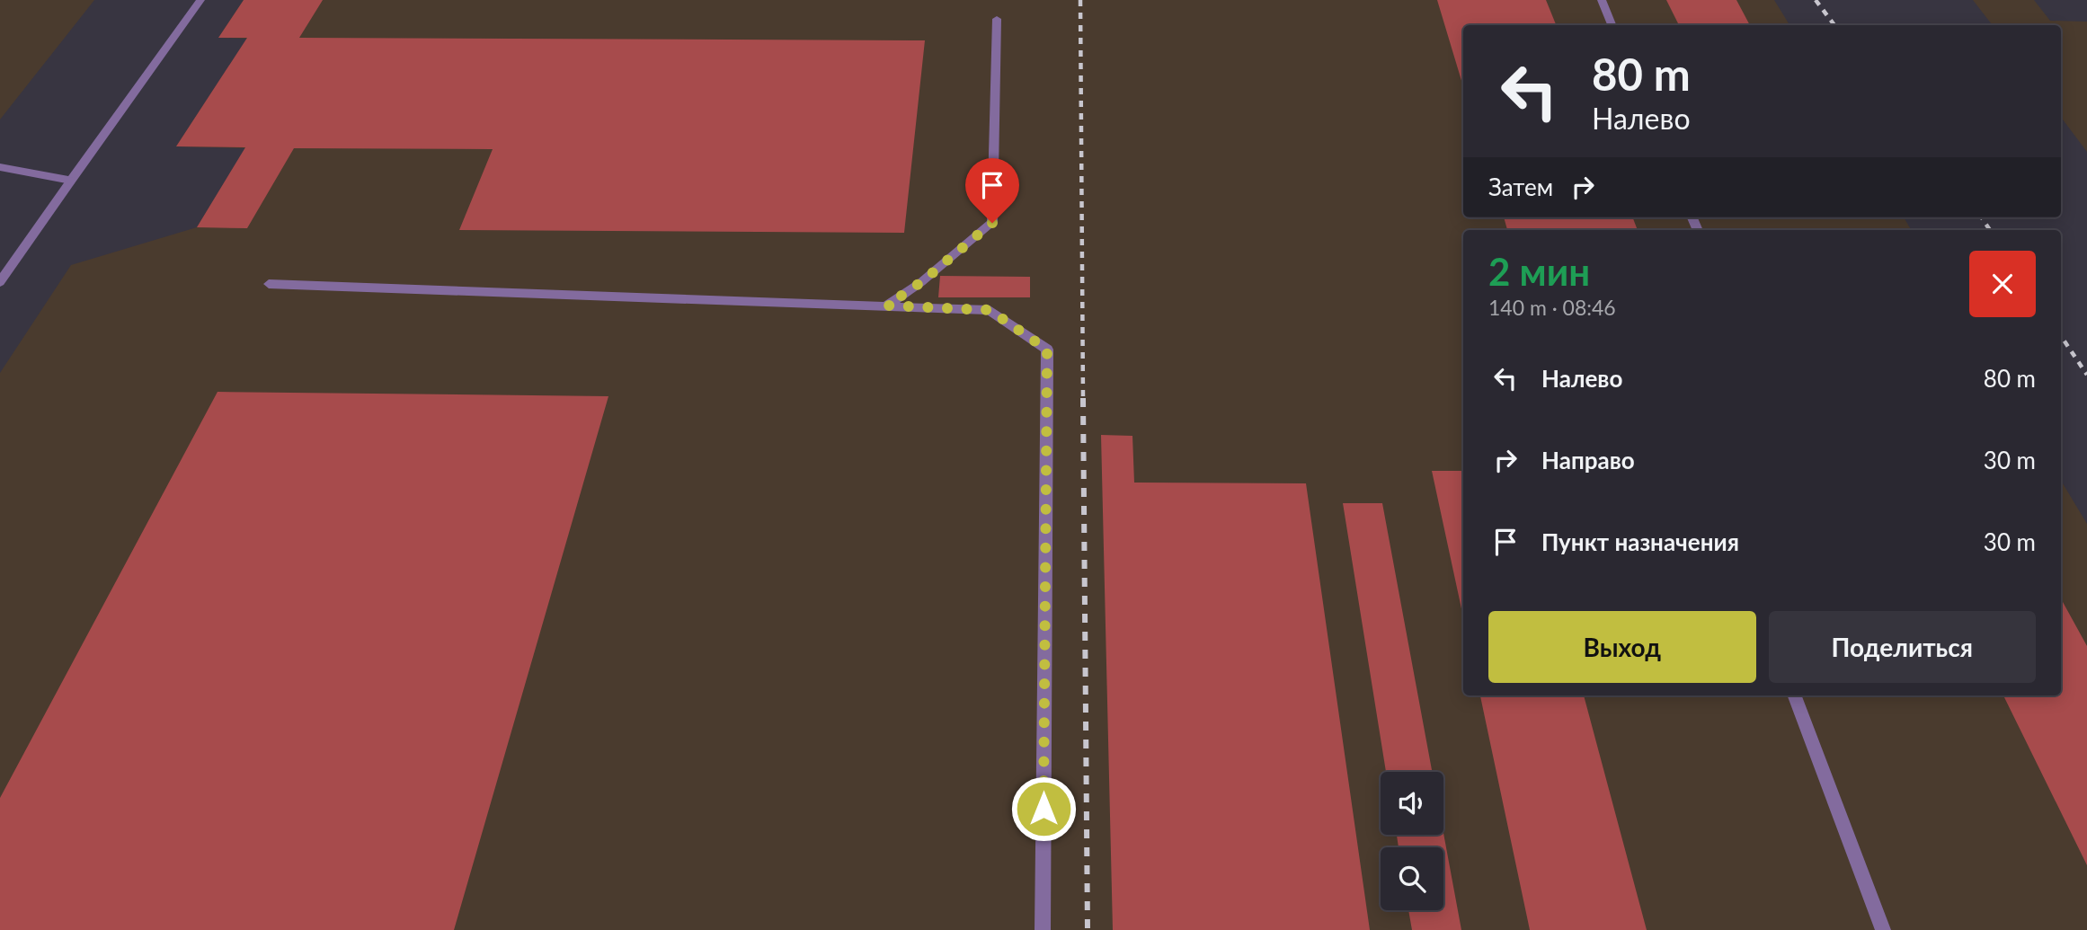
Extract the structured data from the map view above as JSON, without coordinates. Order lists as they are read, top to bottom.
{
  "page": {
    "turn": ["80 m", "Налево"],
    "then": "Затем",
    "heading": ["2 мин", "140 m · 08:46"],
    "list": [
      {
        "name": "Налево",
        "value": "80 m"
      },
      {
        "name": "Направо",
        "value": "30 m"
      },
      {
        "name": "Пункт назначения",
        "value": "30 m"
      }
    ],
    "buttons": ["Выход", "Поделиться"]
  }
}
